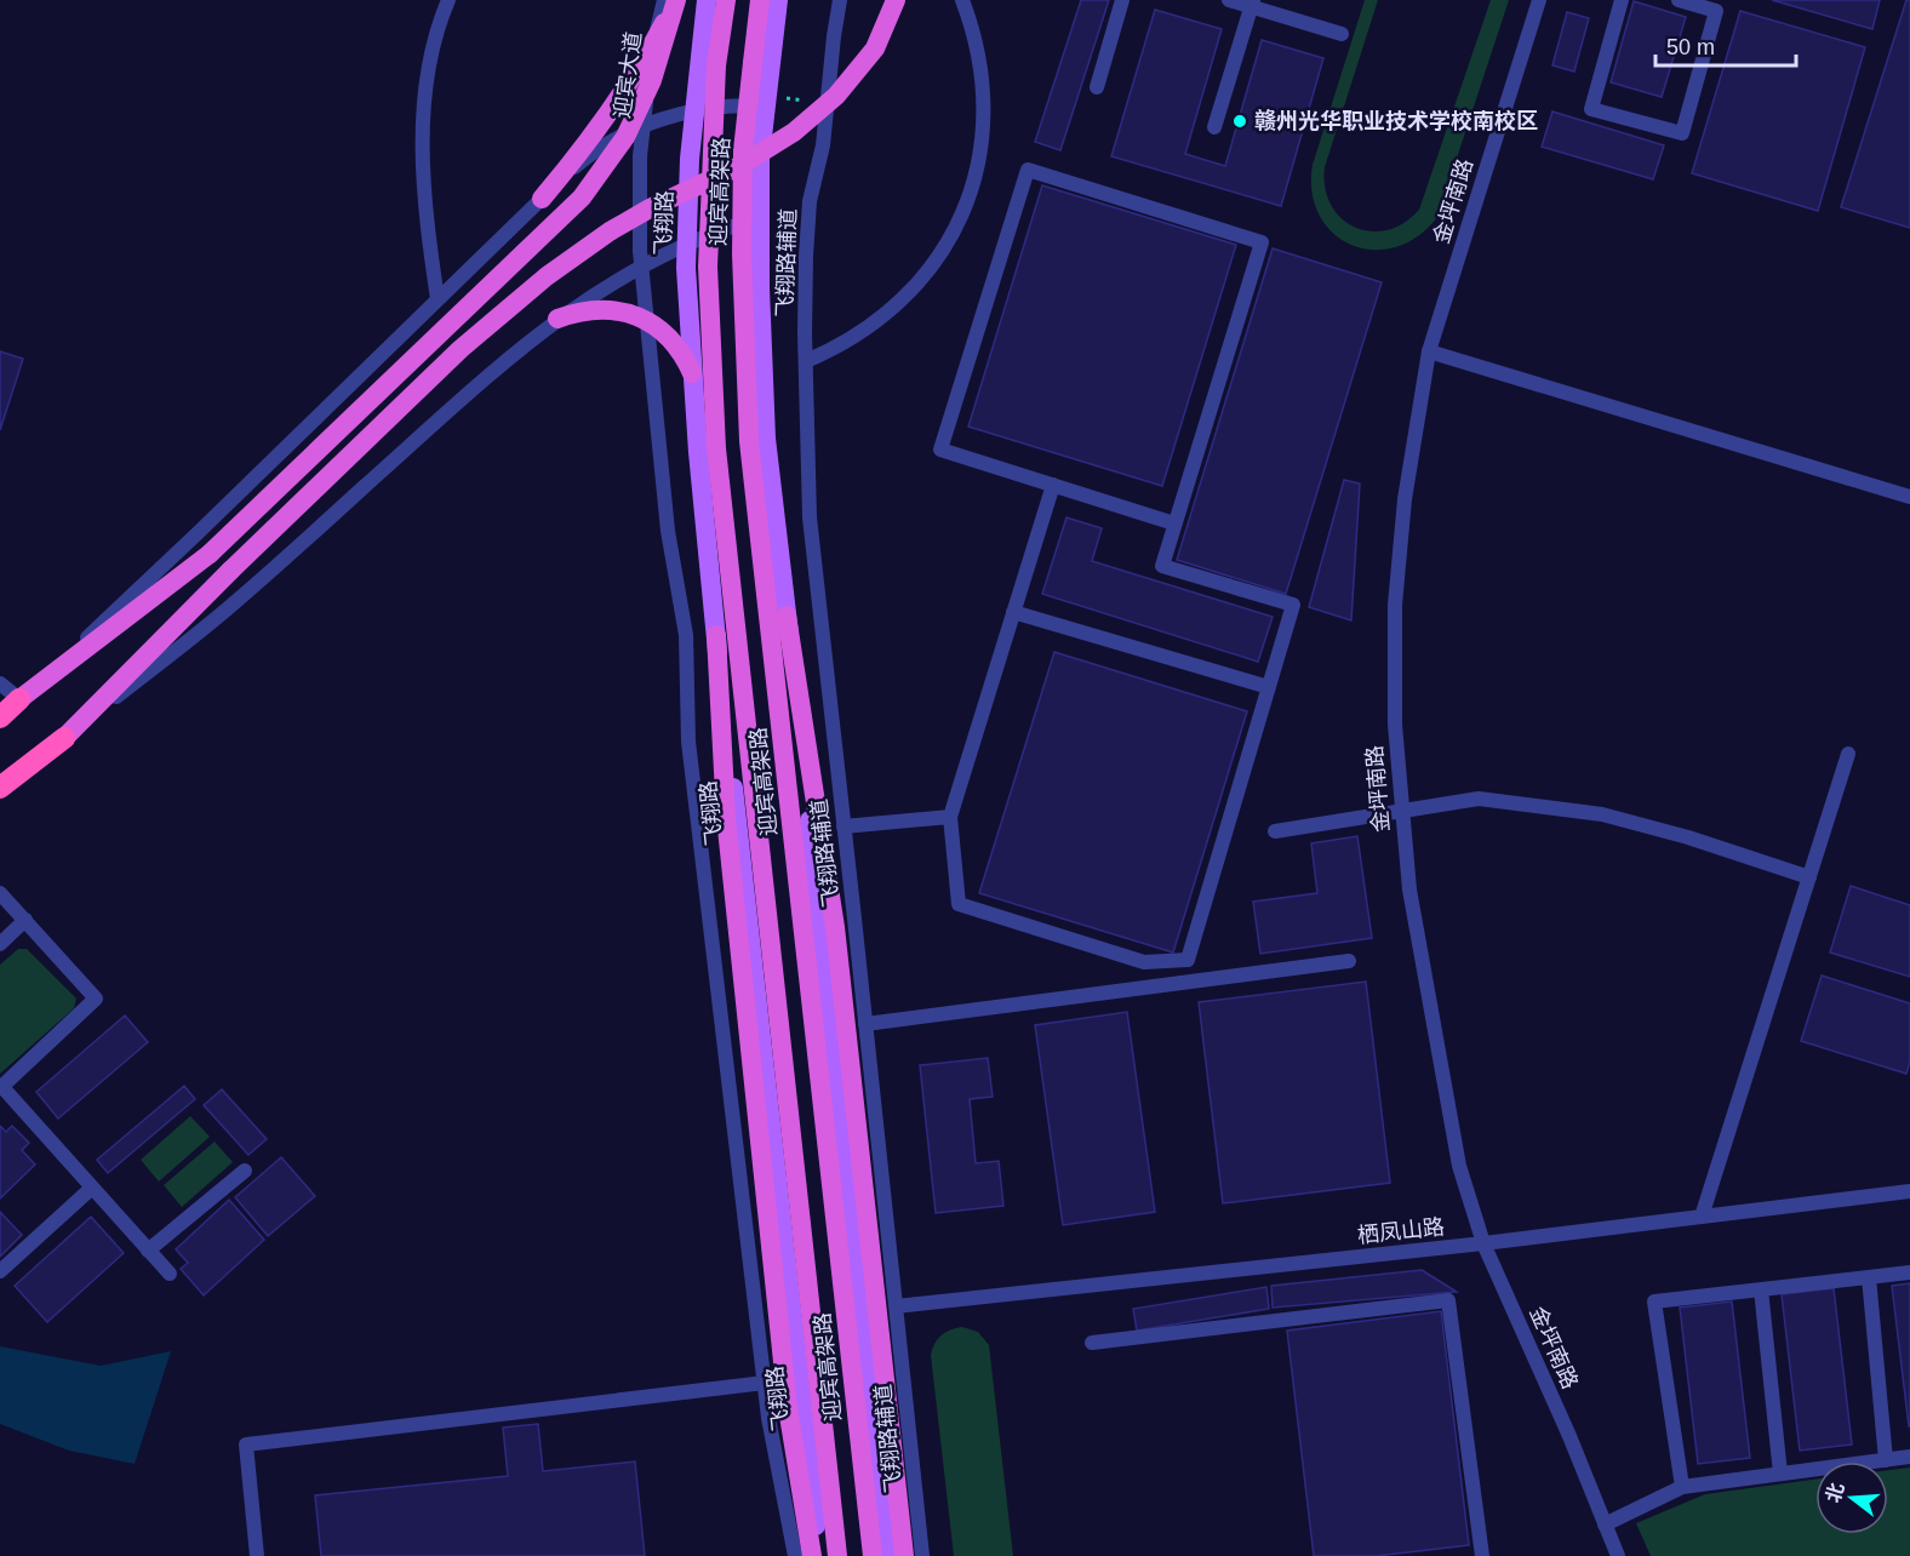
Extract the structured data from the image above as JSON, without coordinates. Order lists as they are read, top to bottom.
{
  "streets": {
    "highway": ["迎宾高架路"],
    "main road": ["飞翔路"],
    "street": [
      "迎宾大道",
      "金坪南路",
      "飞翔路辅道",
      "栖凤山路"
    ]
  },
  "crossings": [
    ["金坪南路", "栖凤山路"],
    ["飞翔路辅道", "栖凤山路"]
  ],
  "places": ["赣州光华职业技术学校南校区"],
  "scale_bar": "50 m",
  "north": "left"
}
